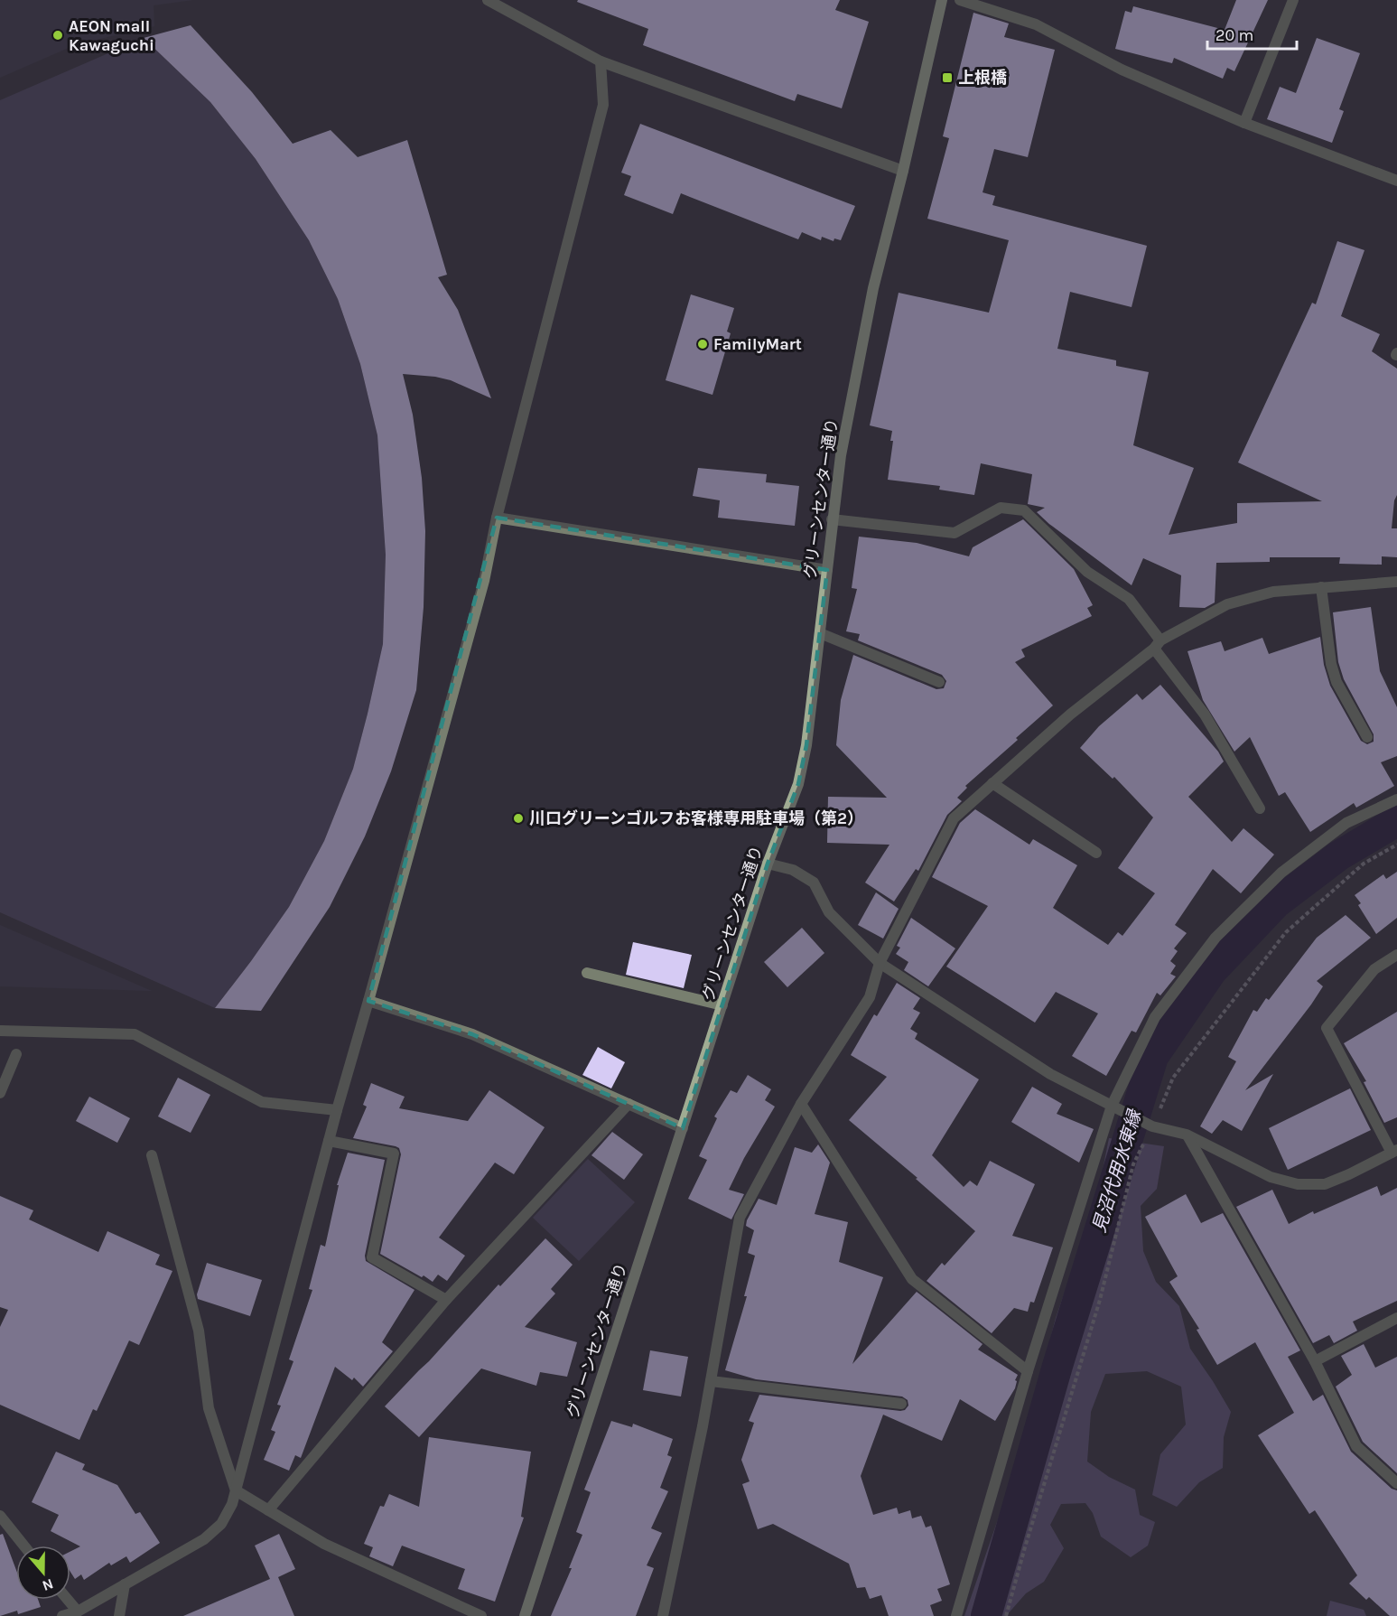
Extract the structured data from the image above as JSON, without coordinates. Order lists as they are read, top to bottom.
{
  "streets": {
    "main road": ["グリーンセンター通り"]
  },
  "water": ["見沼代用水東縁"],
  "places": {
    "other": ["AEON mall Kawaguchi", "FamilyMart", "川口グリーンゴルフお客様専用駐車場（第2）"],
    "transit": ["上根橋"]
  },
  "scale_bar": "20 m",
  "north": "bottom"
}
